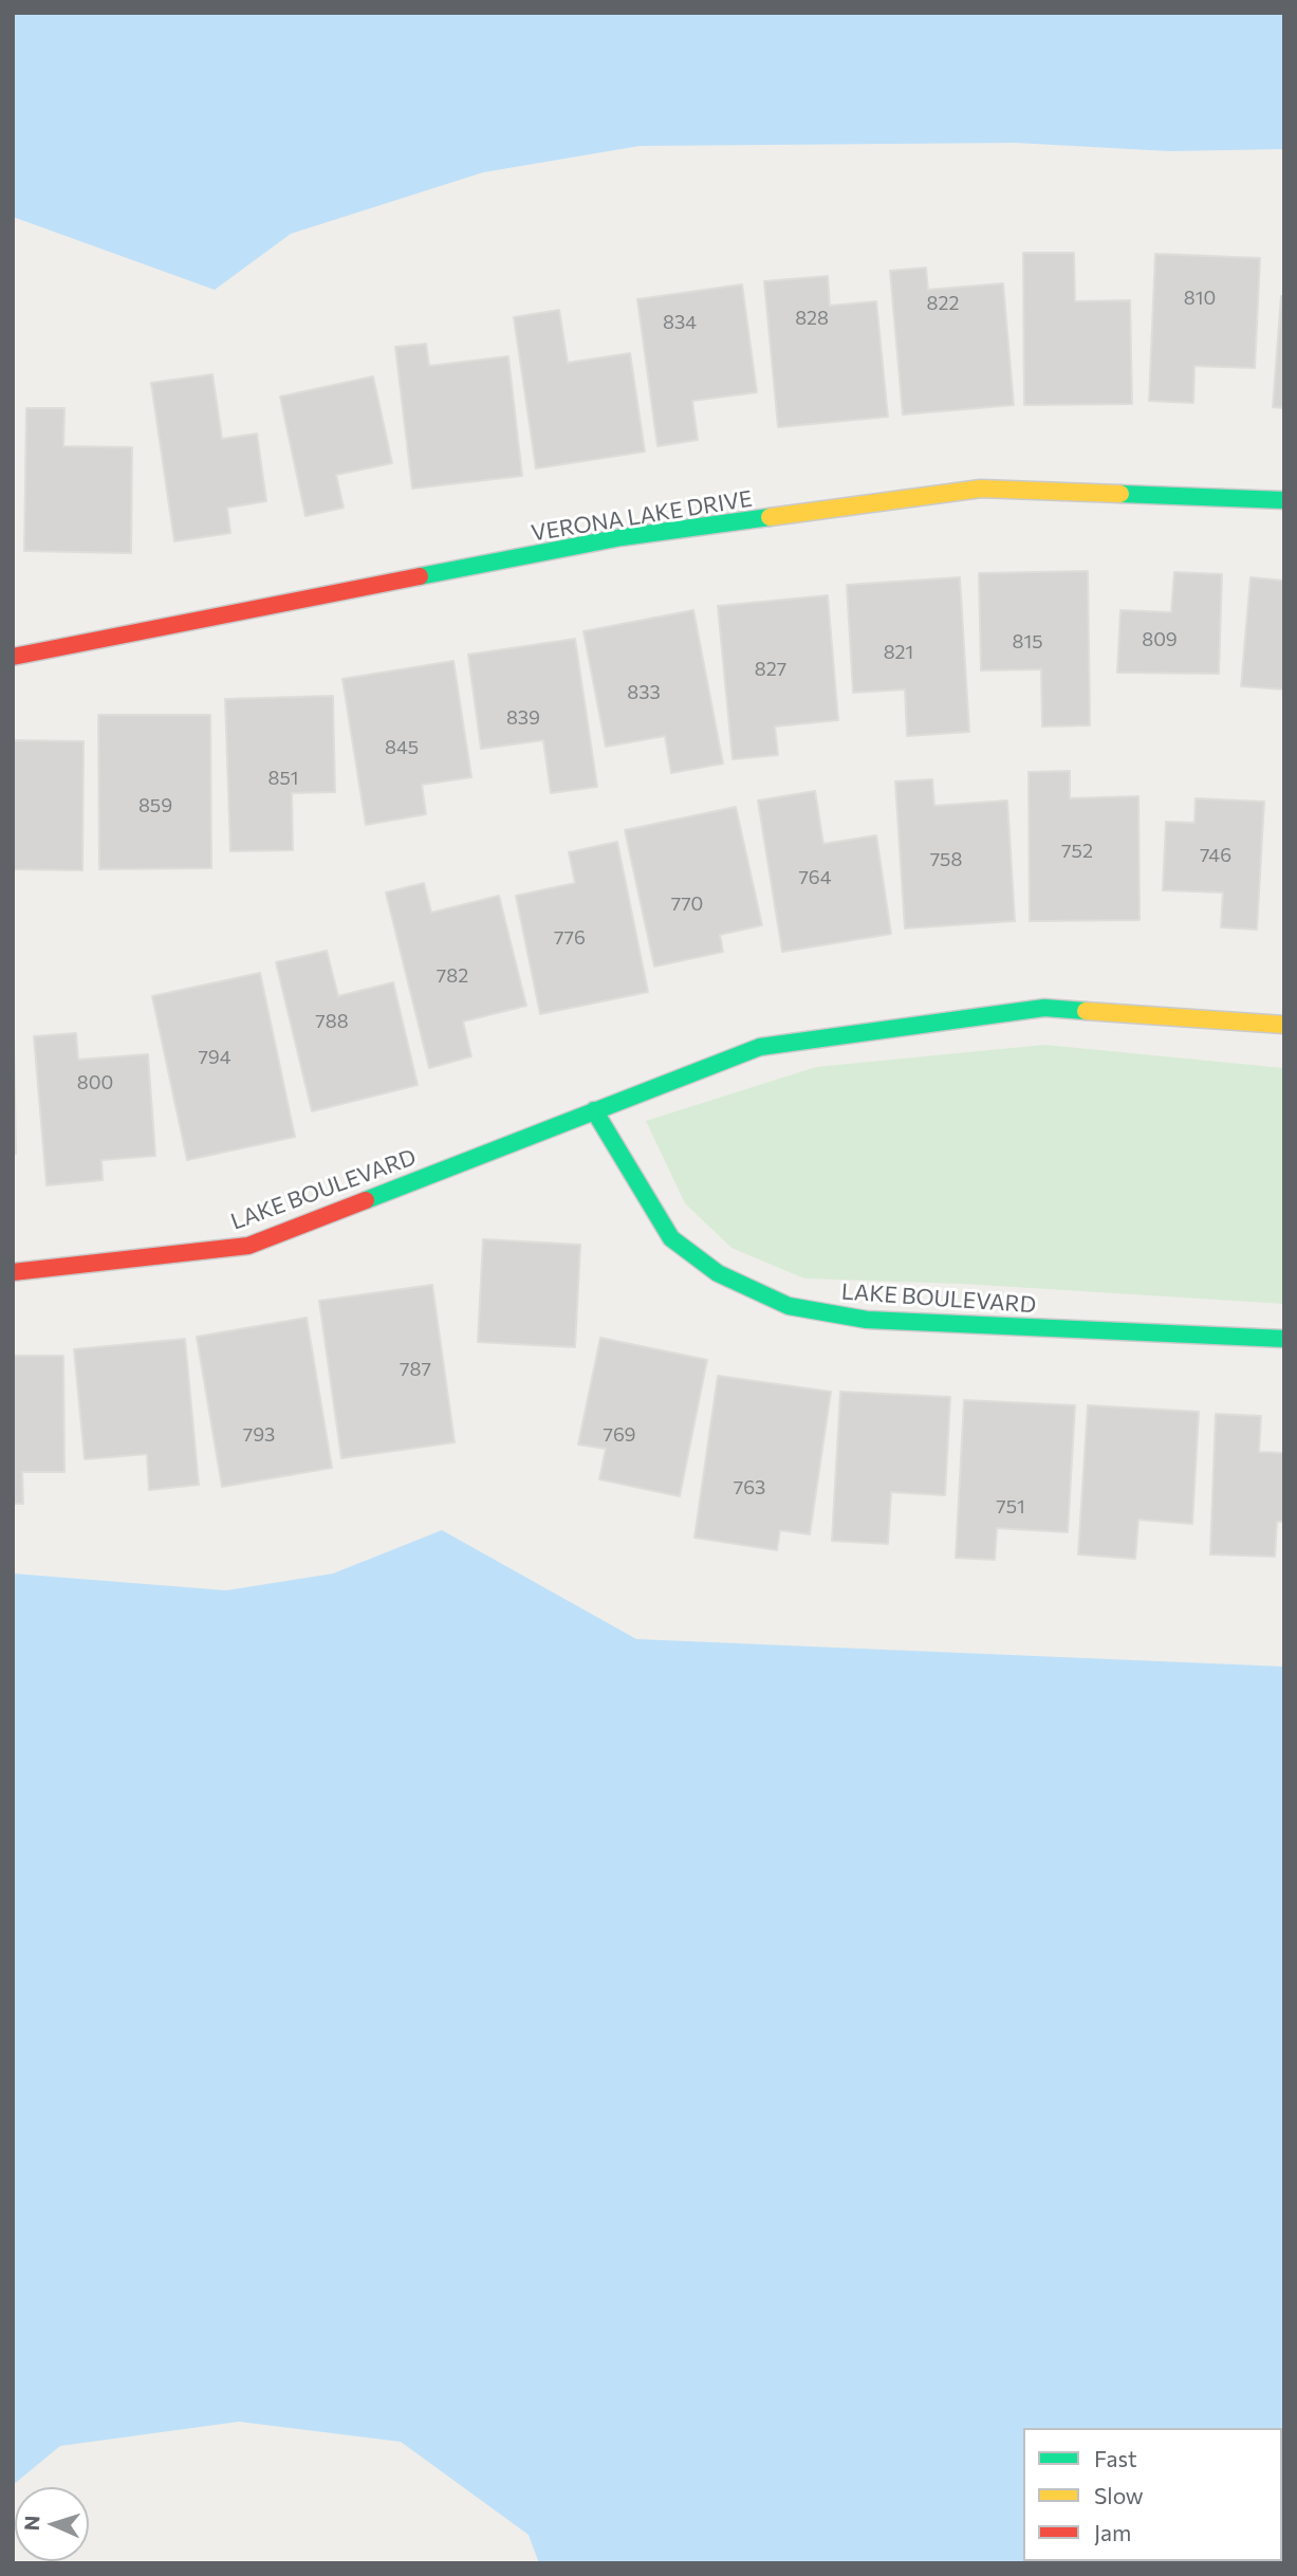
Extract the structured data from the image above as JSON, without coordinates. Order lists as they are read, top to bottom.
{
  "streets": {
    "street": ["VERONA LAKE DRIVE", "LAKE BOULEVARD"]
  },
  "house_numbers": [
    "810",
    "822",
    "828",
    "834",
    "809",
    "815",
    "821",
    "827",
    "833",
    "839",
    "845",
    "851",
    "859",
    "752",
    "746",
    "758",
    "764",
    "770",
    "776",
    "782",
    "788",
    "794",
    "800",
    "787",
    "793",
    "769",
    "763",
    "751"
  ],
  "legend": ["Fast", "Slow", "Jam"],
  "north": "left"
}
